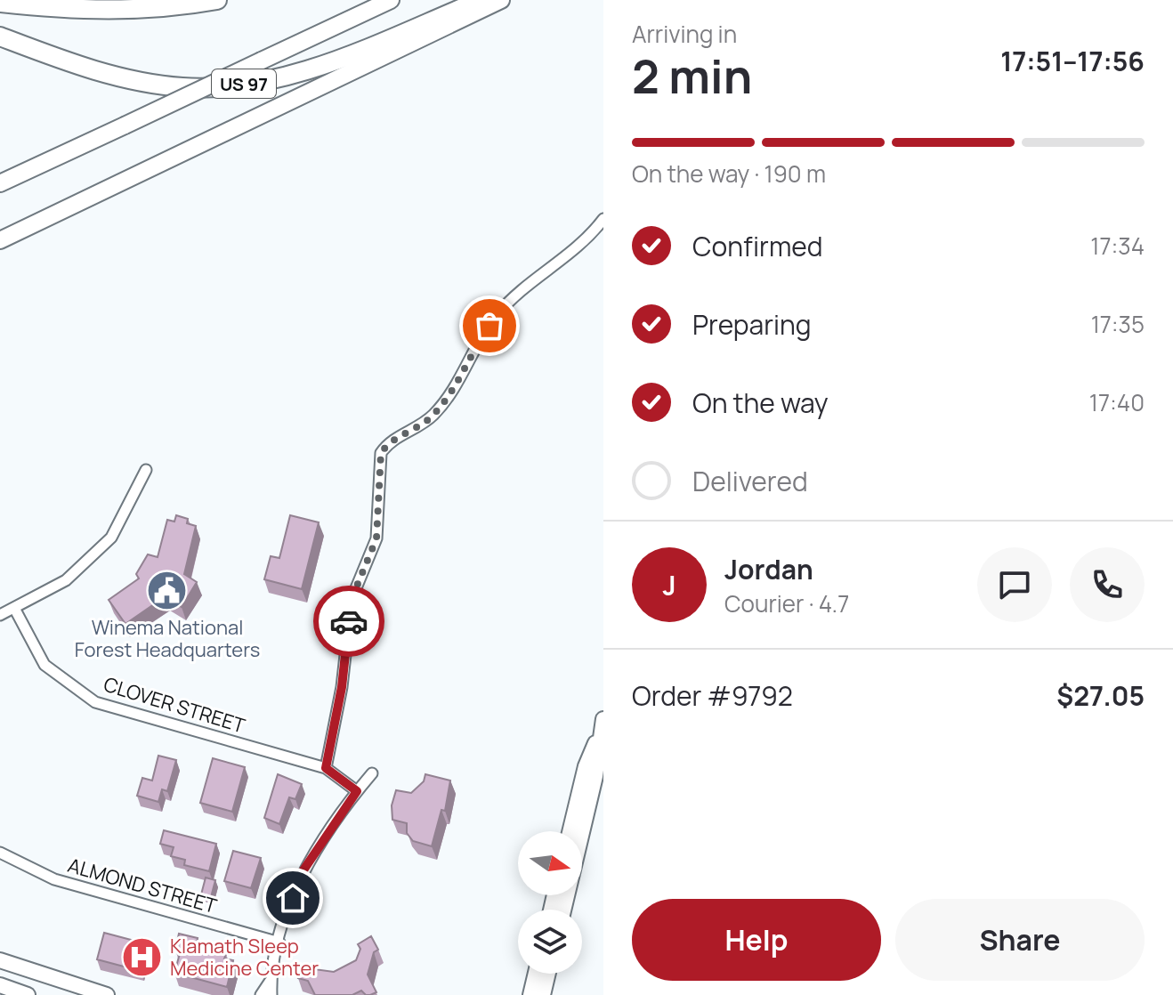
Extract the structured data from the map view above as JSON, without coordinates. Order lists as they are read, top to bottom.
{
  "streets": {
    "highway": ["US 97"],
    "street": ["CLOVER STREET", "ALMOND STREET"]
  },
  "places": {
    "public building": ["Winema National Forest Headquarters"],
    "hospital": ["Klamath Sleep Medicine Center"]
  },
  "north": "right",
  "page": {
    "heading": ["2 min", "Arriving in", "17:51–17:56"],
    "panel": [
      "Jordan",
      "Courier · 4.7",
      "Order #9792",
      "$27.05"
    ],
    "bar": "On the way · 190 m",
    "list": [
      ["Confirmed", "17:34"],
      ["Preparing", "17:35"],
      ["On the way", "17:40"],
      "Delivered"
    ],
    "round": "J",
    "buttons": ["Help", "Share"]
  }
}
